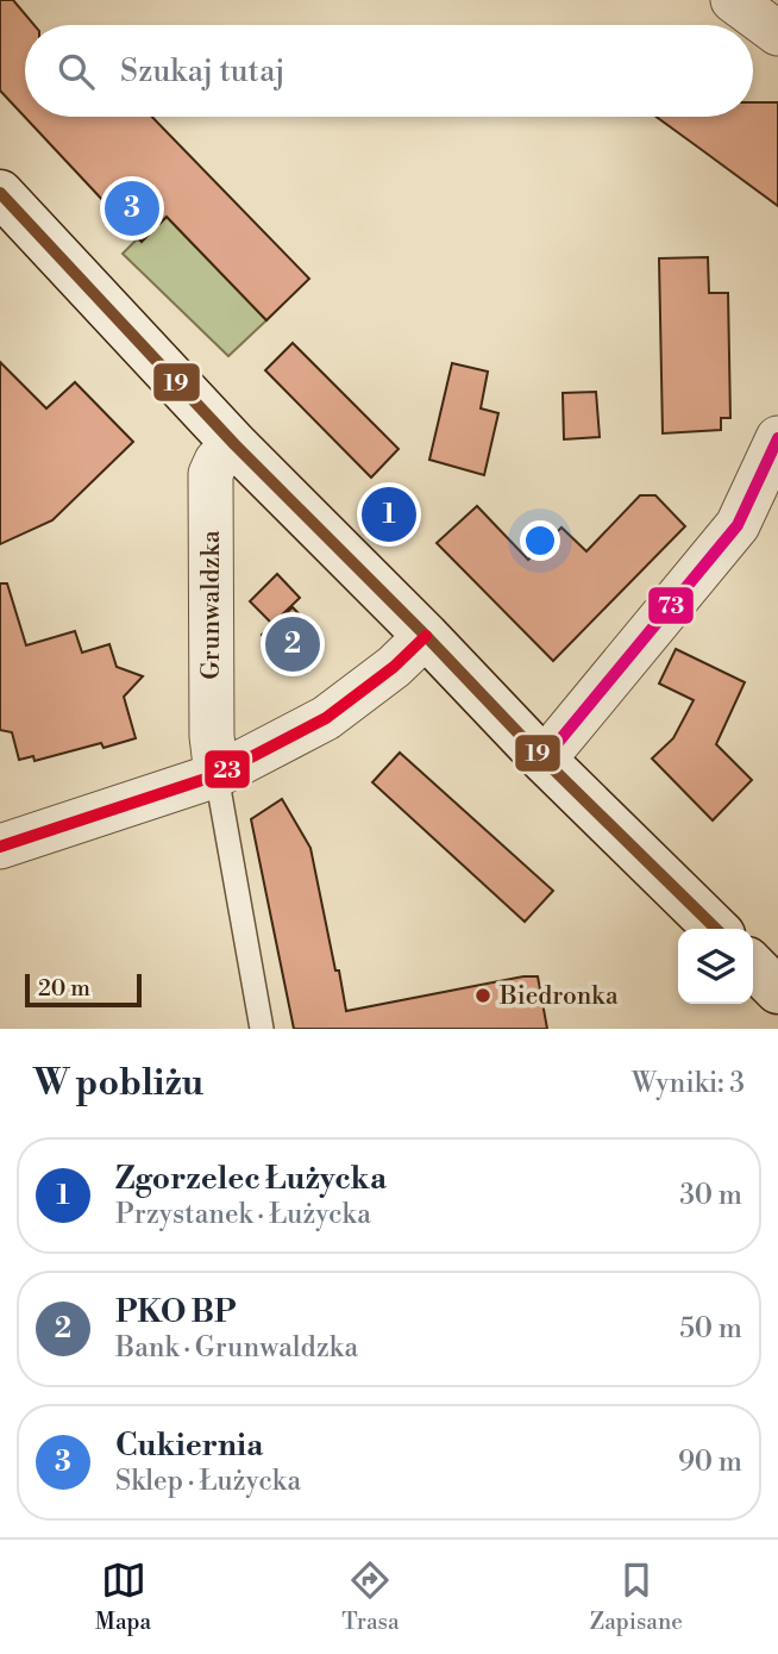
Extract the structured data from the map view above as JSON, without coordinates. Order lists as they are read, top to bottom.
{
  "streets": {
    "street": ["Grunwaldzka"]
  },
  "places": ["Biedronka"],
  "lines": ["transit line 19", "transit line 73", "transit line 23"],
  "scale_bar": "20 m",
  "page": {
    "search": "Szukaj tutaj",
    "pins": ["3", "1", "2"],
    "scale": "20 m",
    "heading": ["W pobliżu", "Wyniki: 3"],
    "list": [
      {
        "mark": "1",
        "name": "Zgorzelec Łużycka",
        "note": "Przystanek · Łużycka",
        "value": "30 m"
      },
      {
        "mark": "2",
        "name": "PKO BP",
        "note": "Bank · Grunwaldzka",
        "value": "50 m"
      },
      {
        "mark": "3",
        "name": "Cukiernia",
        "note": "Sklep · Łużycka",
        "value": "90 m"
      }
    ],
    "nav": ["Mapa", "Trasa", "Zapisane"]
  }
}
